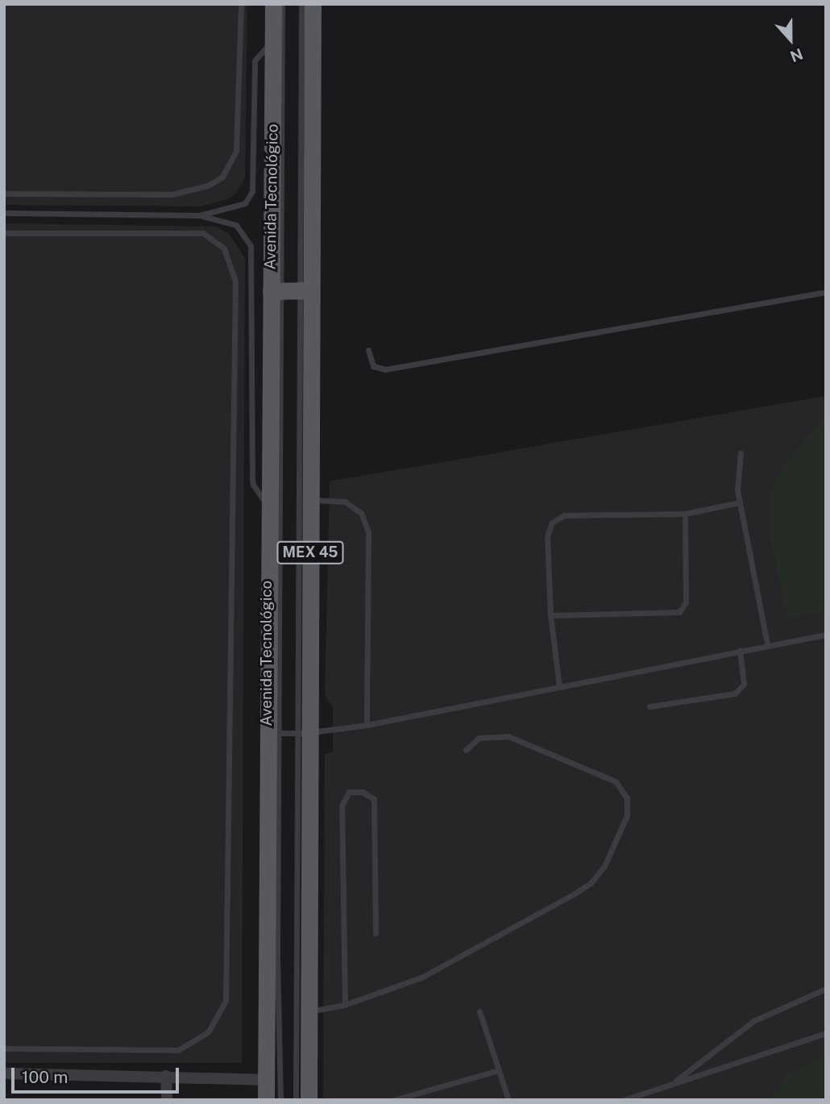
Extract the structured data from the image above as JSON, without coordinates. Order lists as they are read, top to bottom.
{
  "streets": {
    "main road": ["Avenida Tecnológico", "MEX 45"]
  },
  "scale_bar": "100 m",
  "north": "bottom"
}
